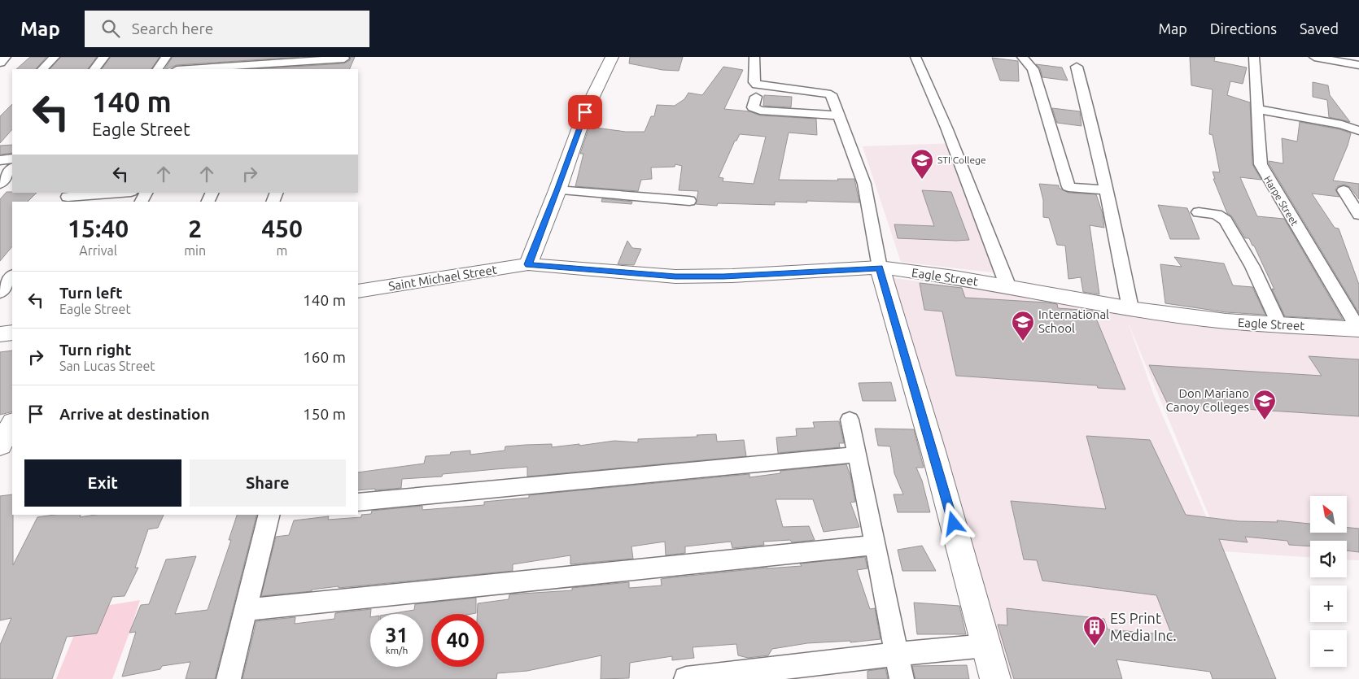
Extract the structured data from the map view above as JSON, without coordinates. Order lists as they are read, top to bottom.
{
  "streets": {
    "street": ["Harpe Street", "Eagle Street", "Saint Michael Street"]
  },
  "crossings": [
    ["Harpe Street", "Eagle Street"],
    ["Eagle Street", "Saint Michael Street"]
  ],
  "places": {
    "school or university": ["STI College", "International School", "Don Mariano Canoy Colleges"],
    "building": ["ES Print Media Inc."]
  },
  "north": "top left",
  "page": {
    "header": "Map",
    "search": "Search here",
    "nav": ["Map", "Directions", "Saved"],
    "turn": ["140 m", "Eagle Street"],
    "eta": [
      "15:40",
      "Arrival",
      "2",
      "min",
      "450",
      "m"
    ],
    "list": [
      {
        "name": "Turn left",
        "note": "Eagle Street",
        "value": "140 m"
      },
      {
        "name": "Turn right",
        "note": "San Lucas Street",
        "value": "160 m"
      },
      {
        "name": "Arrive at destination",
        "value": "150 m"
      }
    ],
    "buttons": ["Exit", "Share"],
    "map_buttons": ["+", "−"],
    "speed": "31 km/h",
    "limit": "40"
  }
}
